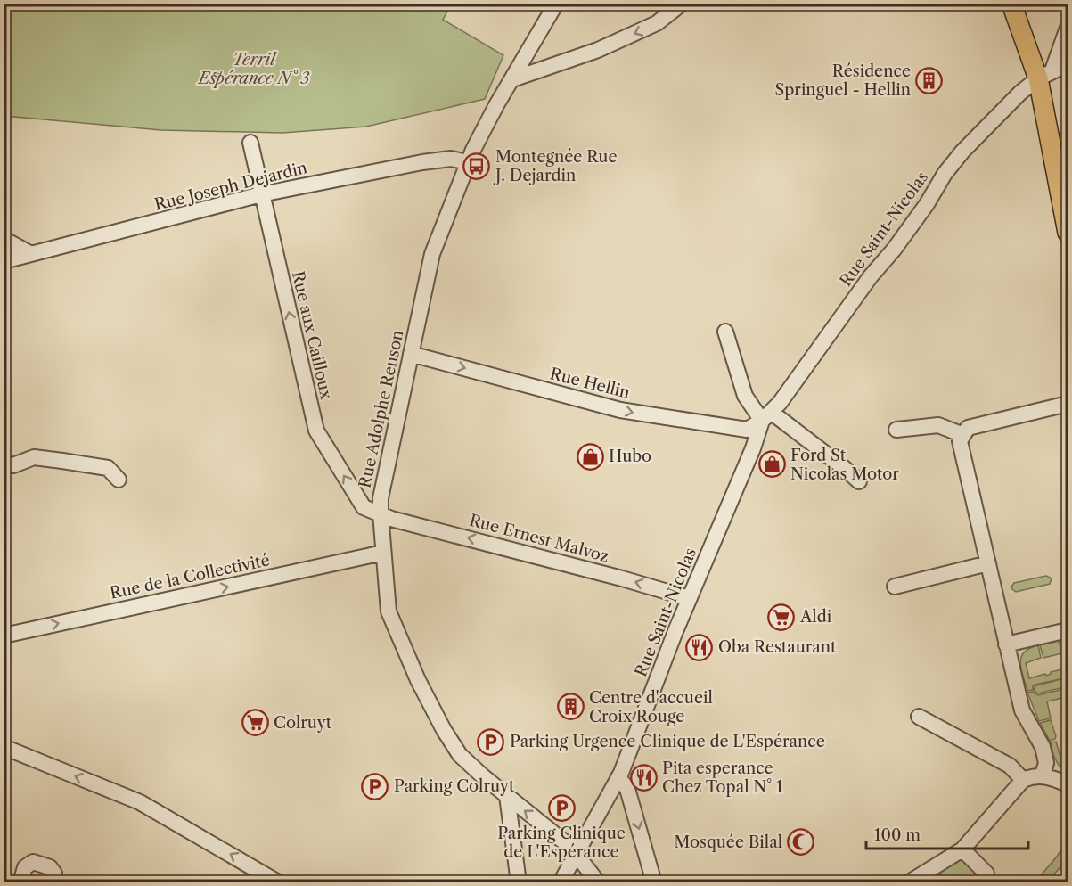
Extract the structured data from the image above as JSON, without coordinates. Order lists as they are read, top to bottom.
{
  "streets": {
    "street": [
      "Rue Joseph Dejardin",
      "Rue Saint-Nicolas",
      "Rue aux Cailloux",
      "Rue Hellin",
      "Rue Adolphe Renson",
      "Rue Ernest Malvoz",
      "Rue de la Collectivité"
    ]
  },
  "crossings": [
    ["Rue Joseph Dejardin", "Rue aux Cailloux"],
    ["Rue Joseph Dejardin", "Rue Adolphe Renson"],
    ["Rue Saint-Nicolas", "Rue Hellin"],
    ["Rue Saint-Nicolas", "Rue Adolphe Renson"],
    ["Rue Saint-Nicolas", "Rue Ernest Malvoz"],
    ["Rue aux Cailloux", "Rue Adolphe Renson"],
    ["Rue aux Cailloux", "Rue Ernest Malvoz"],
    ["Rue Hellin", "Rue Adolphe Renson"],
    ["Rue Adolphe Renson", "Rue Ernest Malvoz"],
    ["Rue Adolphe Renson", "Rue de la Collectivité"]
  ],
  "one_way": [
    "Rue aux Cailloux",
    "Rue Hellin",
    "Rue Ernest Malvoz",
    "Rue de la Collectivité"
  ],
  "parks": ["Terril Espérance N° 3"],
  "places": {
    "building": ["Résidence Springuel - Hellin", "Centre d'accueil Croix Rouge"],
    "bus stop": ["Montegnée Rue J. Dejardin"],
    "shop": ["Hubo", "Ford St Nicolas Motor"],
    "supermarket": ["Aldi", "Colruyt"],
    "restaurant": ["Oba Restaurant", "Pita esperance Chez Topal N° 1"],
    "parking": ["Parking Urgence Clinique de L'Espérance", "Parking Colruyt", "Parking Clinique de L'Espérance"],
    "mosque": ["Mosquée Bilal"]
  },
  "scale_bar": "100 m"
}
